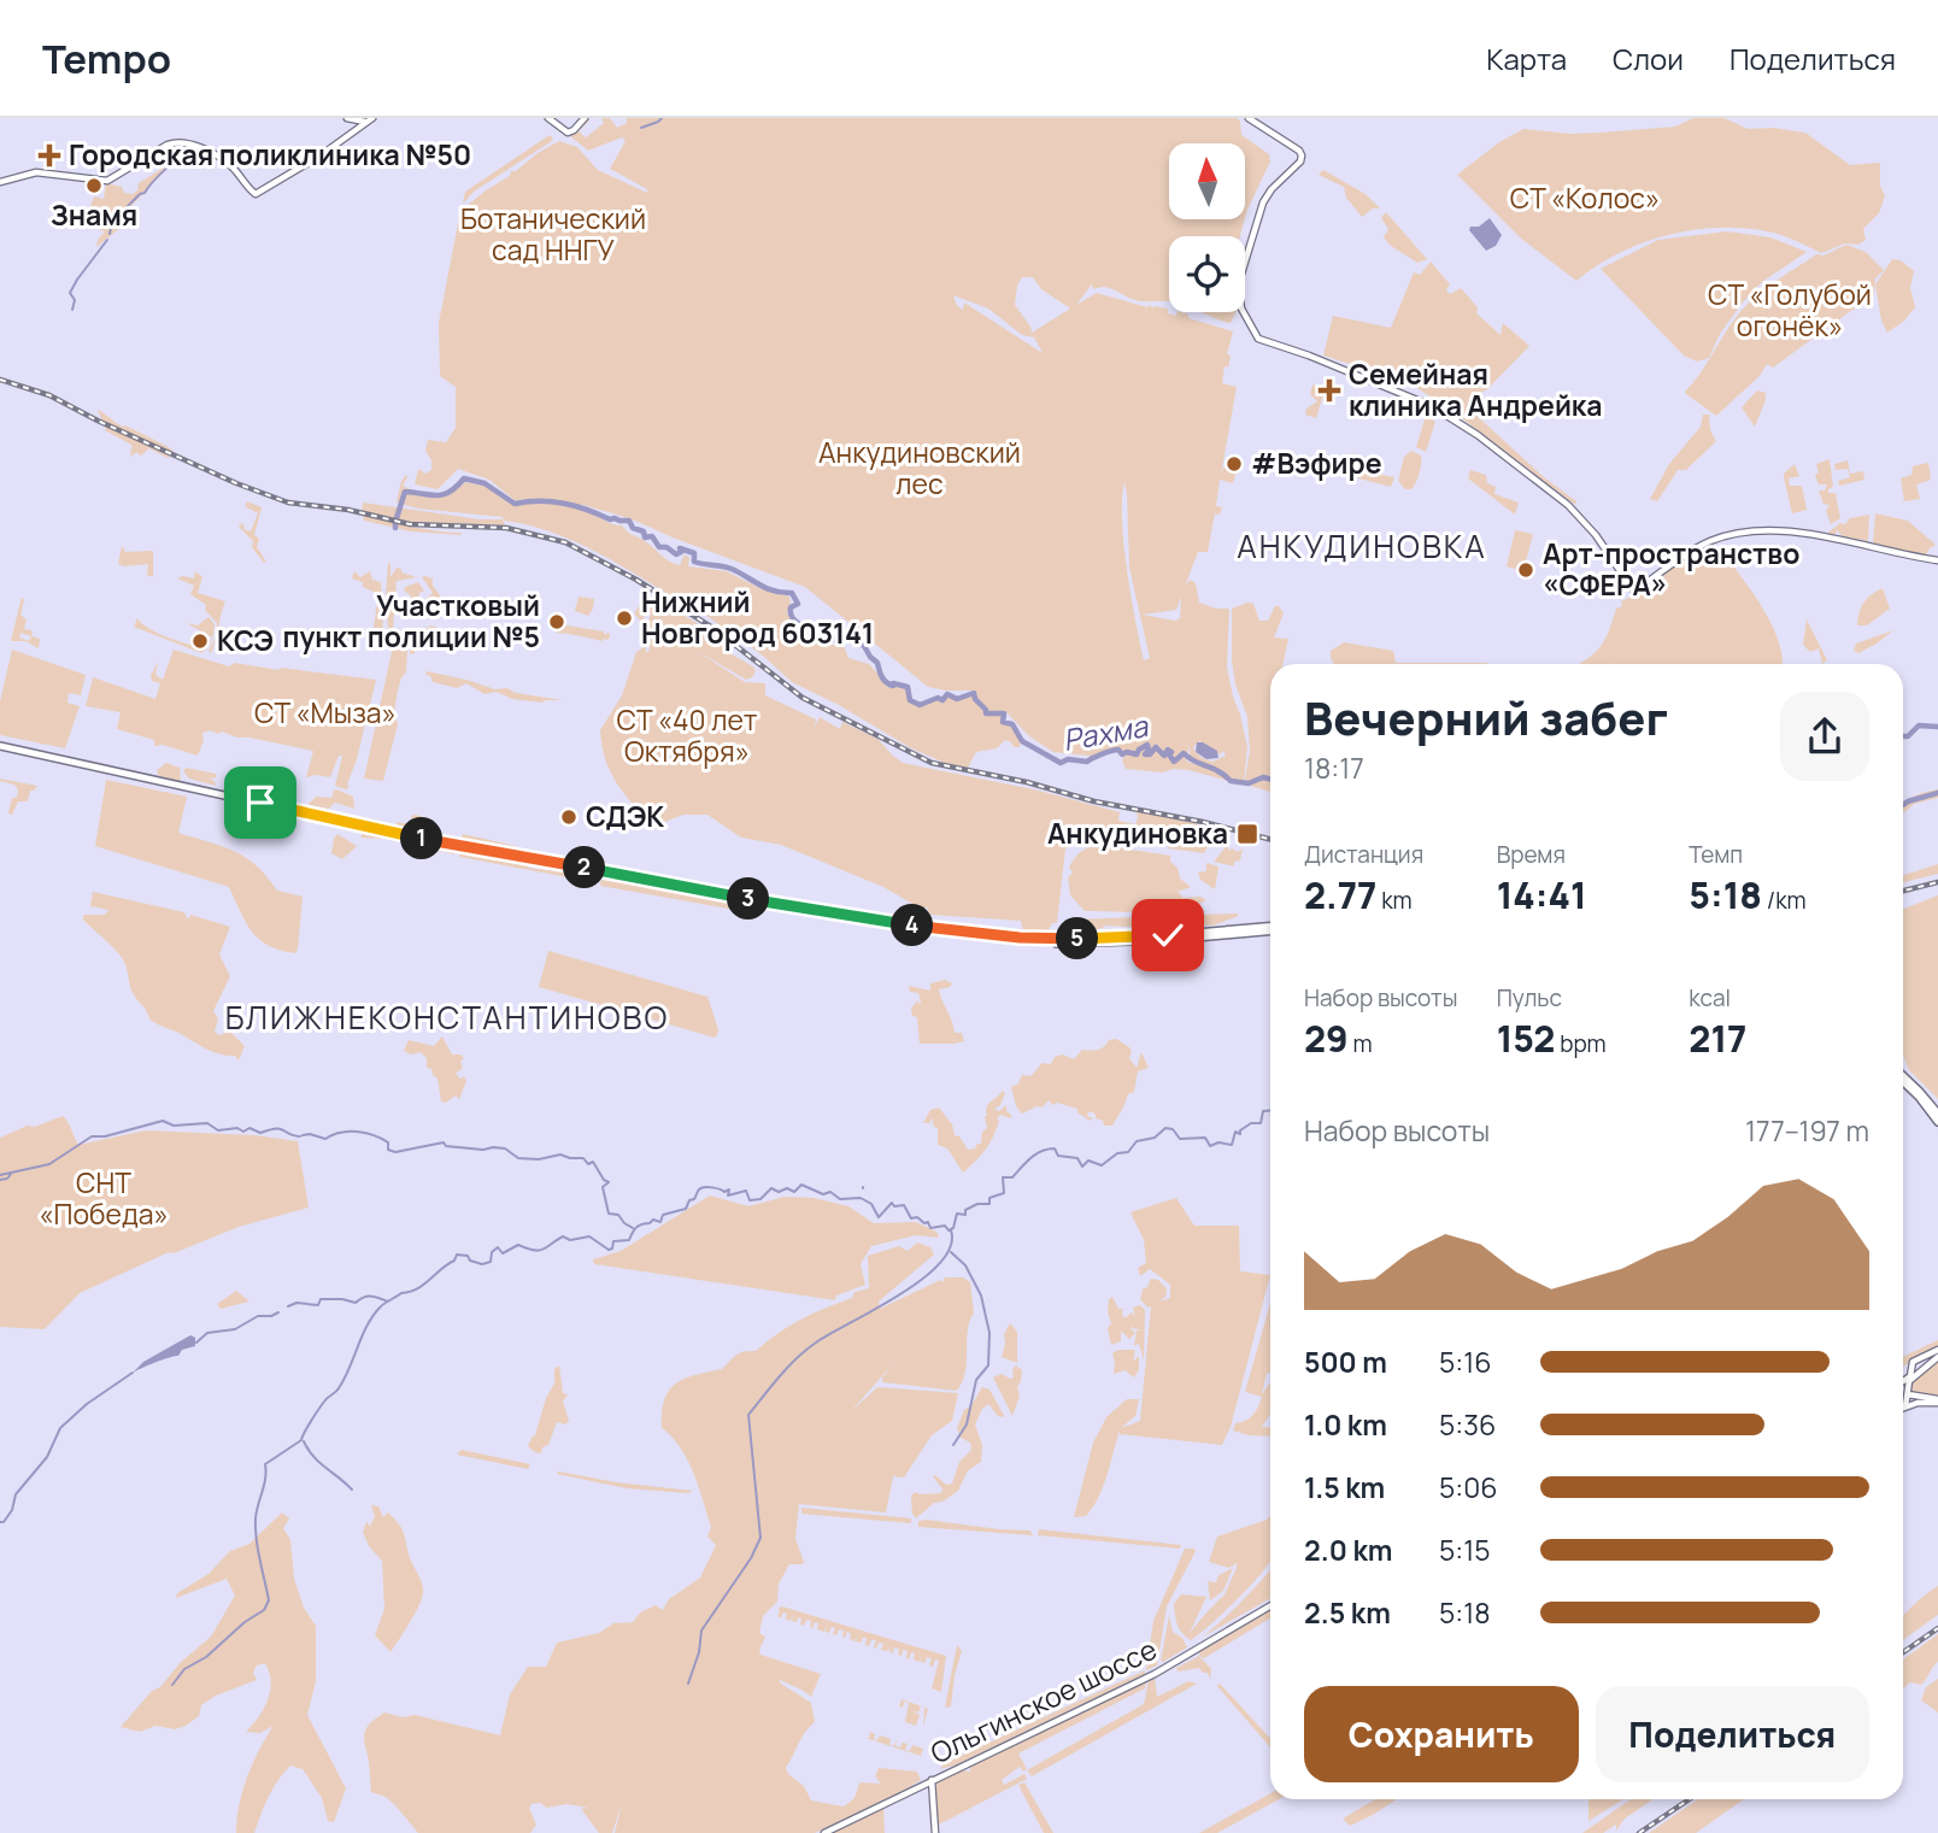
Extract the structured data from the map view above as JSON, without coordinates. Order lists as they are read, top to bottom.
{
  "streets": {
    "main road": ["Ольгинское шоссе"]
  },
  "districts": ["АНКУДИНОВКА", "БЛИЖНЕКОНСТАНТИНОВО"],
  "water": ["Рахма"],
  "parks": [
    "СТ «Колос»",
    "Ботанический сад ННГУ",
    "СТ «Голубой огонёк»",
    "Анкудиновский лес",
    "СТ «Мыза»",
    "СТ «40 лет Октября»",
    "СНТ «Победа»"
  ],
  "places": {
    "health": ["Городская поликлиника №50", "Семейная клиника Андрейка"],
    "other": [
      "Знамя",
      "#Вэфире",
      "Арт-пространство «СФЕРА»",
      "Нижний Новгород 603141",
      "Участковый пункт полиции №5",
      "КСЭ",
      "СДЭК"
    ],
    "transit": ["Анкудиновка"]
  },
  "north": "top",
  "page": {
    "header": "Tempo",
    "nav": ["Карта", "Слои", "Поделиться"],
    "heading": ["Вечерний забег", "18:17"],
    "stats": [
      ["Дистанция", "2.77 km"],
      ["Время", "14:41"],
      ["Темп", "5:18 /km"],
      ["Набор высоты", "29 m"],
      ["Пульс", "152 bpm"],
      ["kcal", "217"]
    ],
    "pins": [
      "1",
      "2",
      "3",
      "4",
      "5"
    ],
    "chart": ["Набор высоты", "177–197 m"],
    "list": [
      {
        "name": "500 m",
        "note": "5:16"
      },
      {
        "name": "1.0 km",
        "note": "5:36"
      },
      {
        "name": "1.5 km",
        "note": "5:06"
      },
      {
        "name": "2.0 km",
        "note": "5:15"
      },
      {
        "name": "2.5 km",
        "note": "5:18"
      }
    ],
    "buttons": ["Сохранить", "Поделиться"]
  }
}
